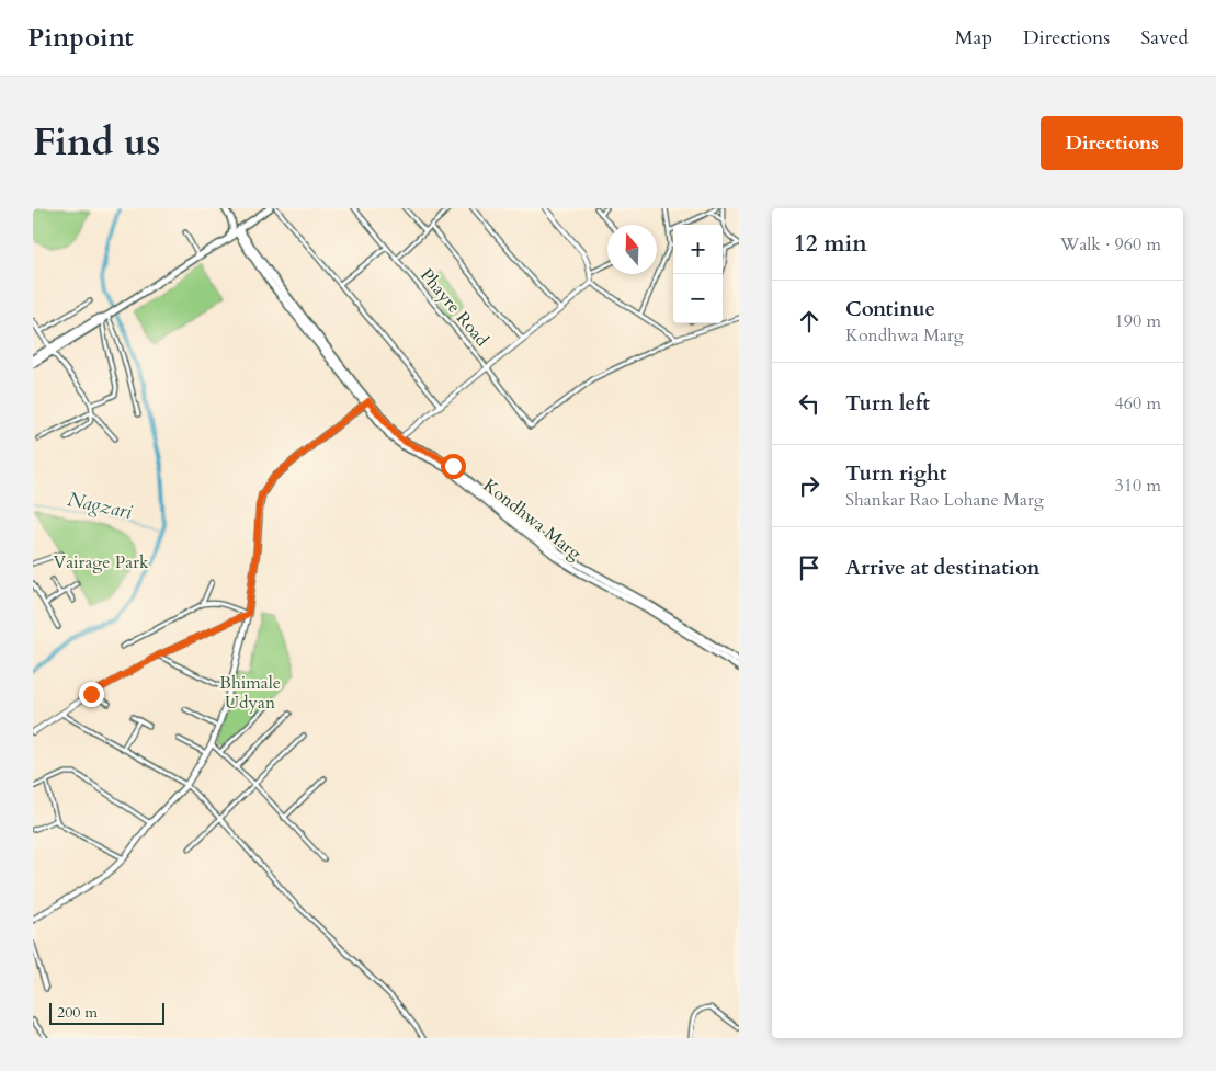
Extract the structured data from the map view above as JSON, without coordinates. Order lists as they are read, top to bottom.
{
  "streets": {
    "main road": ["Kondhwa Marg"],
    "street": ["Phayre Road"]
  },
  "water": ["Nagzari"],
  "parks": ["Vairage Park", "Bhimale Udyan"],
  "scale_bar": "200 m",
  "north": "top",
  "page": {
    "header": "Pinpoint",
    "nav": ["Map", "Directions", "Saved"],
    "title": "Find us",
    "buttons": "Directions",
    "heading": ["12 min", "Walk · 960 m"],
    "map_buttons": ["+", "−"],
    "list": [
      ["Continue", "Kondhwa Marg", "190 m"],
      ["Turn left", "460 m"],
      ["Turn right", "Shankar Rao Lohane Marg", "310 m"],
      "Arrive at destination"
    ],
    "scale": "200 m"
  }
}
